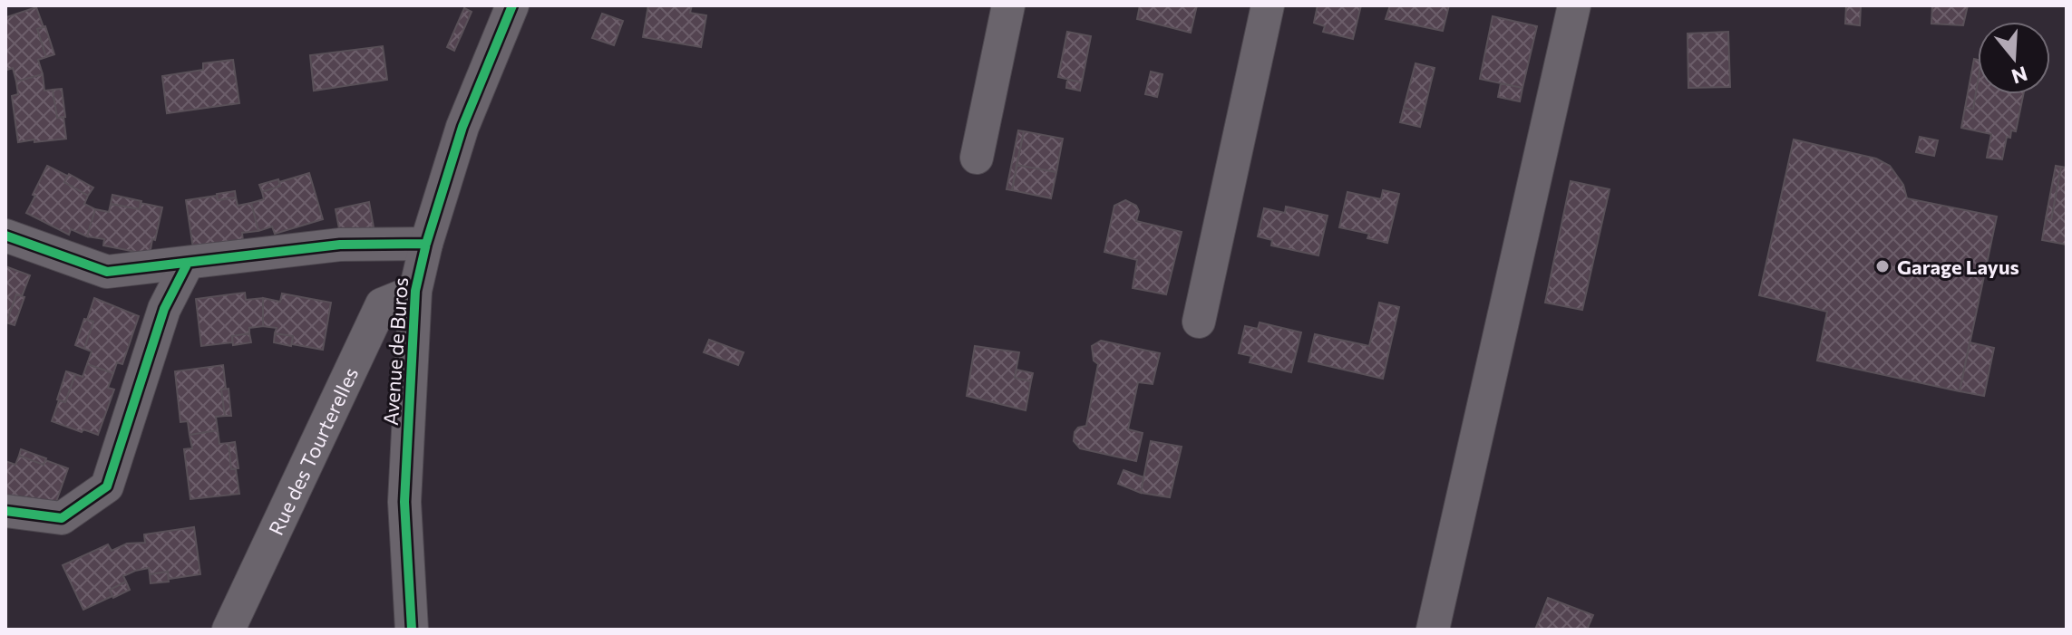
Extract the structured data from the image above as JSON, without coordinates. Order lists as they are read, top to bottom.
{
  "streets": {
    "street": ["Avenue de Buros", "Rue des Tourterelles"]
  },
  "crossings": [
    ["Avenue de Buros", "Rue des Tourterelles"]
  ],
  "places": ["Garage Layus"],
  "north": "bottom"
}
